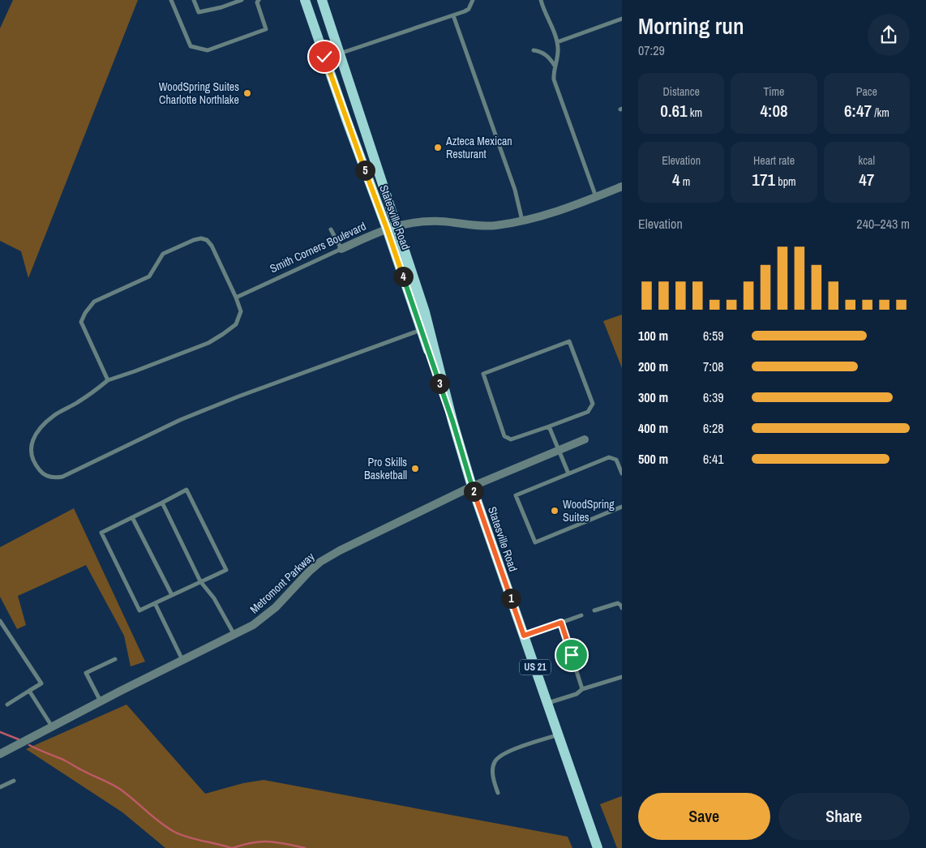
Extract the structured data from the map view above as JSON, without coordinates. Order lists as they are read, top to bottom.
{
  "streets": {
    "main road": ["Statesville Road", "US 21"],
    "street": ["Smith Corners Boulevard", "Metromont Parkway"]
  },
  "crossings": [
    ["Statesville Road", "Smith Corners Boulevard"],
    ["Statesville Road", "Metromont Parkway"]
  ],
  "places": [
    "WoodSpring Suites Charlotte Northlake",
    "Azteca Mexican Resturant",
    "Pro Skills Basketball",
    "WoodSpring Suites"
  ],
  "page": {
    "heading": ["Morning run", "07:29"],
    "stats": [
      ["Distance", "0.61 km"],
      ["Time", "4:08"],
      ["Pace", "6:47 /km"],
      ["Elevation", "4 m"],
      ["Heart rate", "171 bpm"],
      ["kcal", "47"]
    ],
    "pins": [
      "5",
      "4",
      "3",
      "2",
      "1"
    ],
    "chart": ["Elevation", "240–243 m"],
    "list": [
      {
        "name": "100 m",
        "note": "6:59"
      },
      {
        "name": "200 m",
        "note": "7:08"
      },
      {
        "name": "300 m",
        "note": "6:39"
      },
      {
        "name": "400 m",
        "note": "6:28"
      },
      {
        "name": "500 m",
        "note": "6:41"
      }
    ],
    "buttons": ["Save", "Share"]
  }
}
